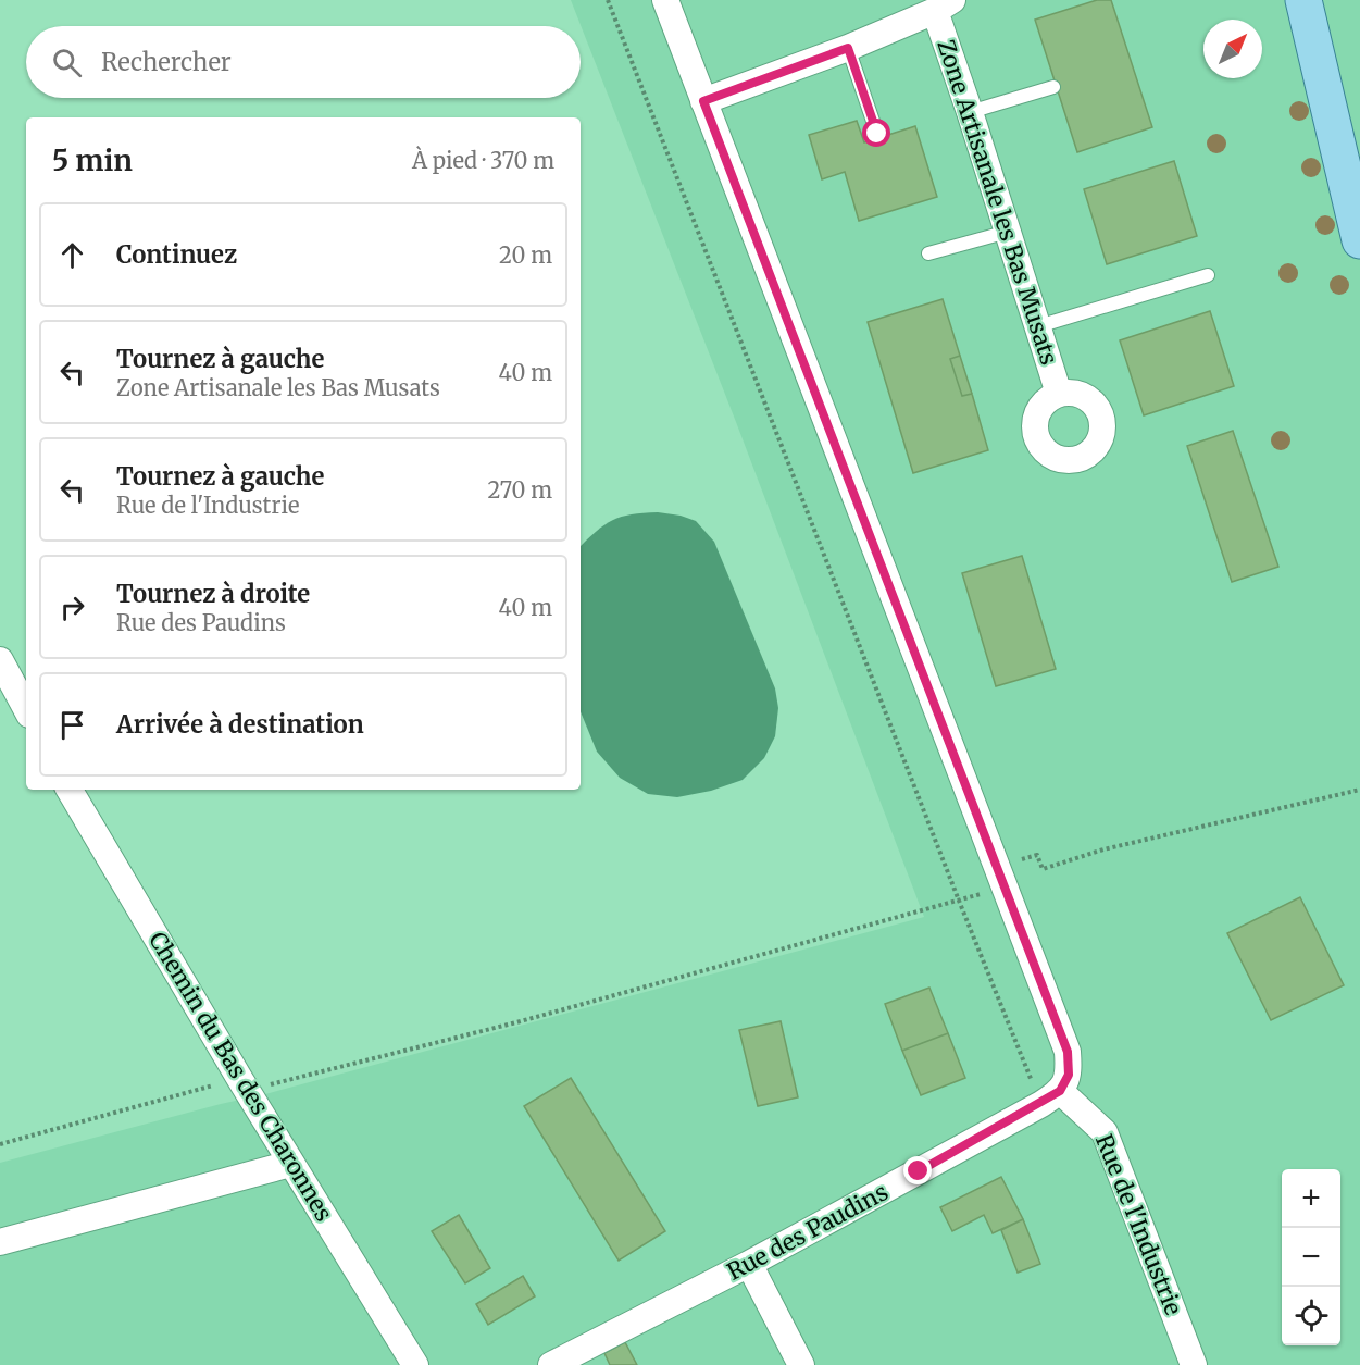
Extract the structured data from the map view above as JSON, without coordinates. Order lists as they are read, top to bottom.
{
  "streets": {
    "street": [
      "Zone Artisanale les Bas Musats",
      "Chemin du Bas des Charonnes",
      "Rue de l'Industrie",
      "Rue des Paudins"
    ]
  },
  "crossings": [
    ["Rue de l'Industrie", "Rue des Paudins"]
  ],
  "north": "top right",
  "page": {
    "search": "Rechercher",
    "heading": ["5 min", "À pied · 370 m"],
    "list": [
      ["Continuez", "20 m"],
      ["Tournez à gauche", "Zone Artisanale les Bas Musats", "40 m"],
      ["Tournez à gauche", "Rue de l'Industrie", "270 m"],
      ["Tournez à droite", "Rue des Paudins", "40 m"],
      "Arrivée à destination"
    ],
    "map_buttons": ["+", "−"]
  }
}
